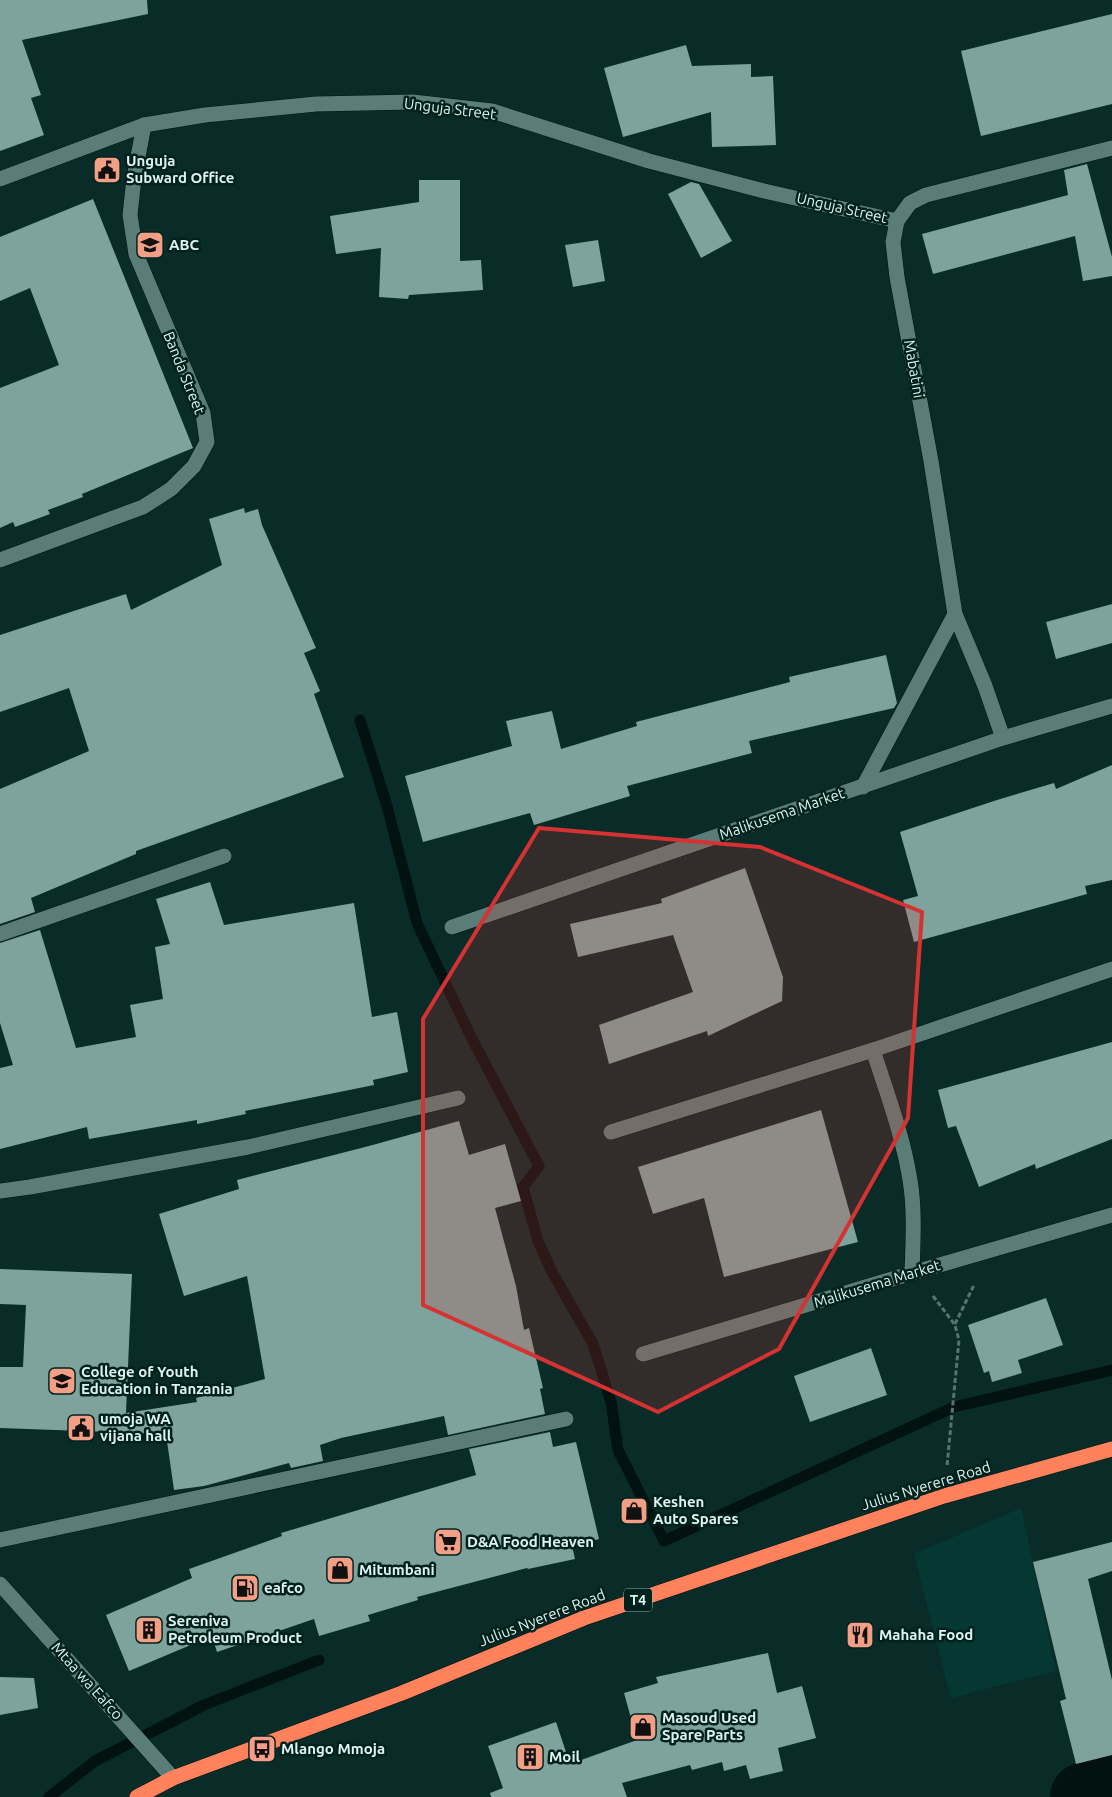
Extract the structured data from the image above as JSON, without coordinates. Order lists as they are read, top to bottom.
{
  "streets": {
    "highway": ["Julius Nyerere Road", "T4"],
    "street": [
      "Unguja Street",
      "Mabatini",
      "Banda Street",
      "Malikusema Market",
      "Mtaa wa Eafco"
    ]
  },
  "crossings": [
    ["Unguja Street", "Mabatini"],
    ["Unguja Street", "Banda Street"],
    ["Mabatini", "Malikusema Market"],
    ["Julius Nyerere Road", "Mtaa wa Eafco"]
  ],
  "places": {
    "public building": ["Unguja Subward Office", "umoja WA vijana hall"],
    "school or university": ["ABC", "College of Youth Education in Tanzania"],
    "shop": ["Keshen Auto Spares", "Mitumbani", "Masoud Used Spare Parts"],
    "supermarket": ["D&A Food Heaven"],
    "fuel station": ["eafco"],
    "building": ["Sereniva Petroleum Product", "Moil"],
    "restaurant": ["Mahaha Food"],
    "bus stop": ["Mlango Mmoja"]
  }
}
